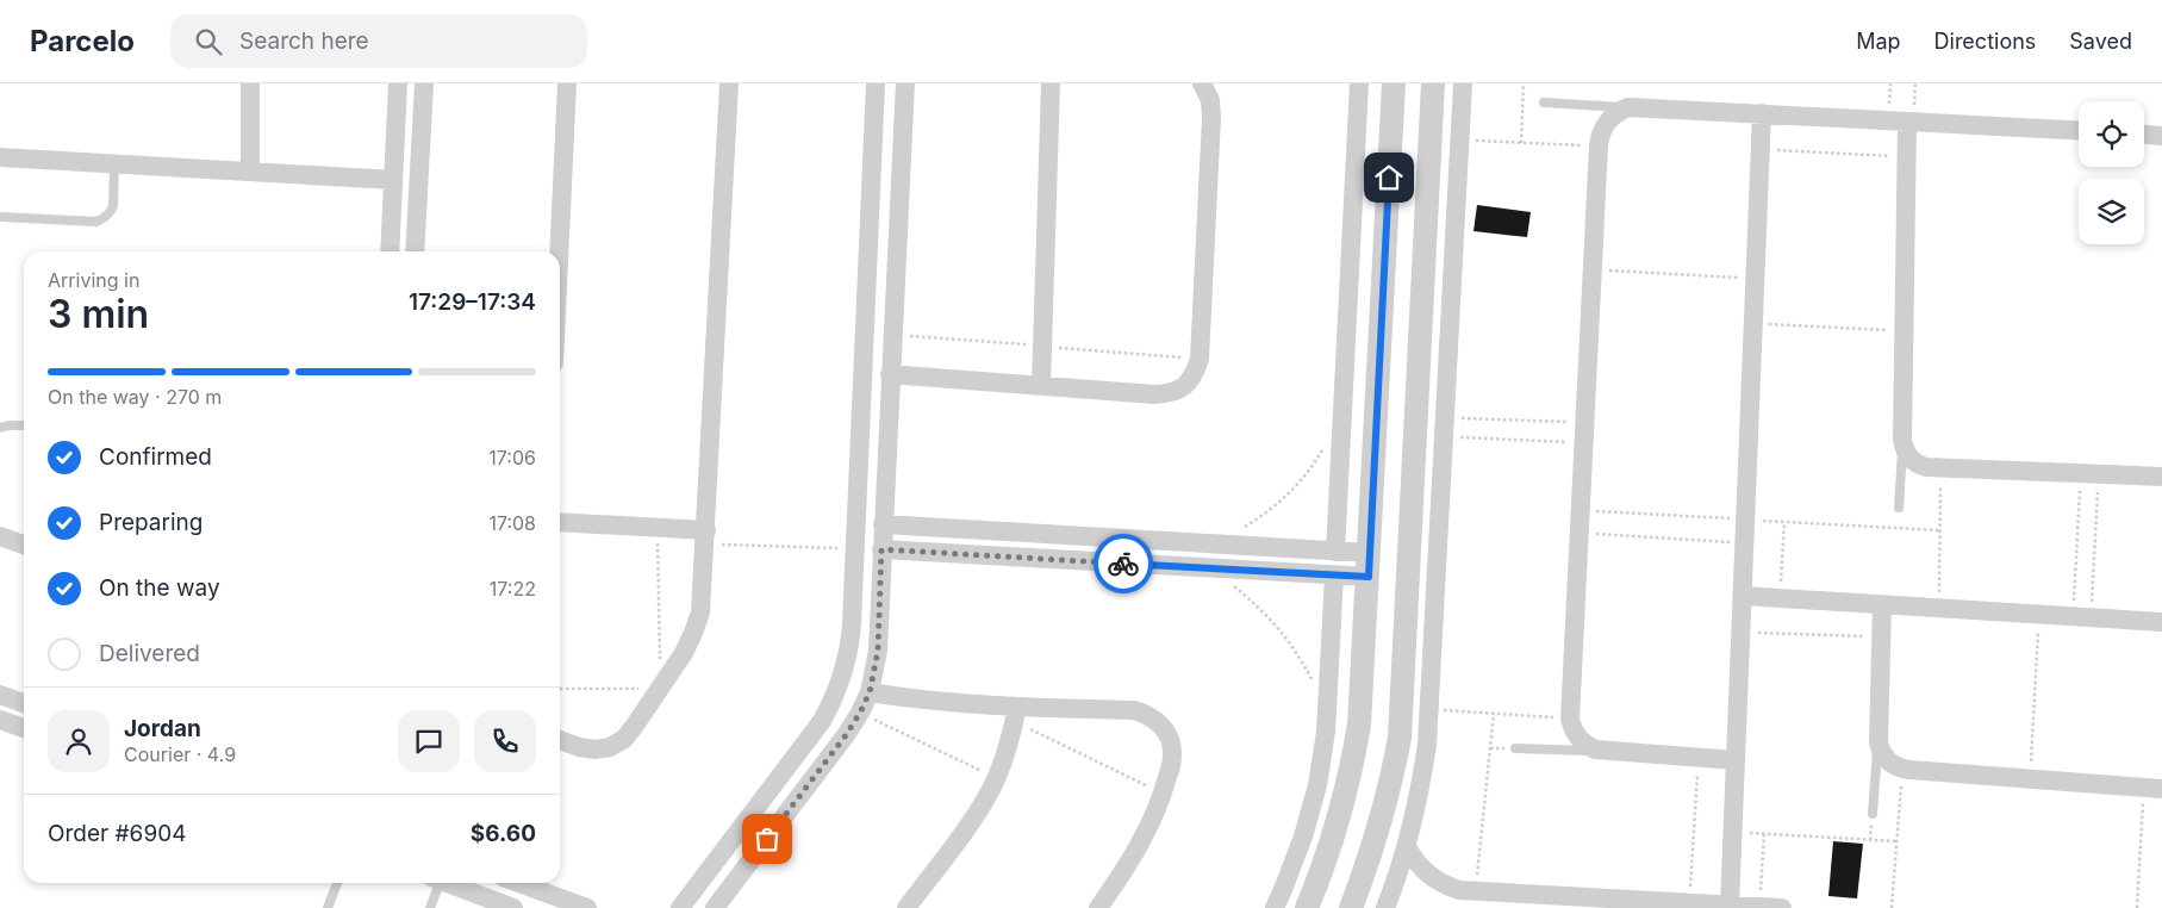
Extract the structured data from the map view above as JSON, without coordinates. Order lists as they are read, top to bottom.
{
  "page": {
    "header": "Parcelo",
    "search": "Search here",
    "nav": ["Map", "Directions", "Saved"],
    "heading": ["3 min", "Arriving in", "17:29–17:34"],
    "panel": [
      "Jordan",
      "Courier · 4.9",
      "Order #6904",
      "$6.60"
    ],
    "bar": "On the way · 270 m",
    "list": [
      ["Confirmed", "17:06"],
      ["Preparing", "17:08"],
      ["On the way", "17:22"],
      "Delivered"
    ]
  }
}
